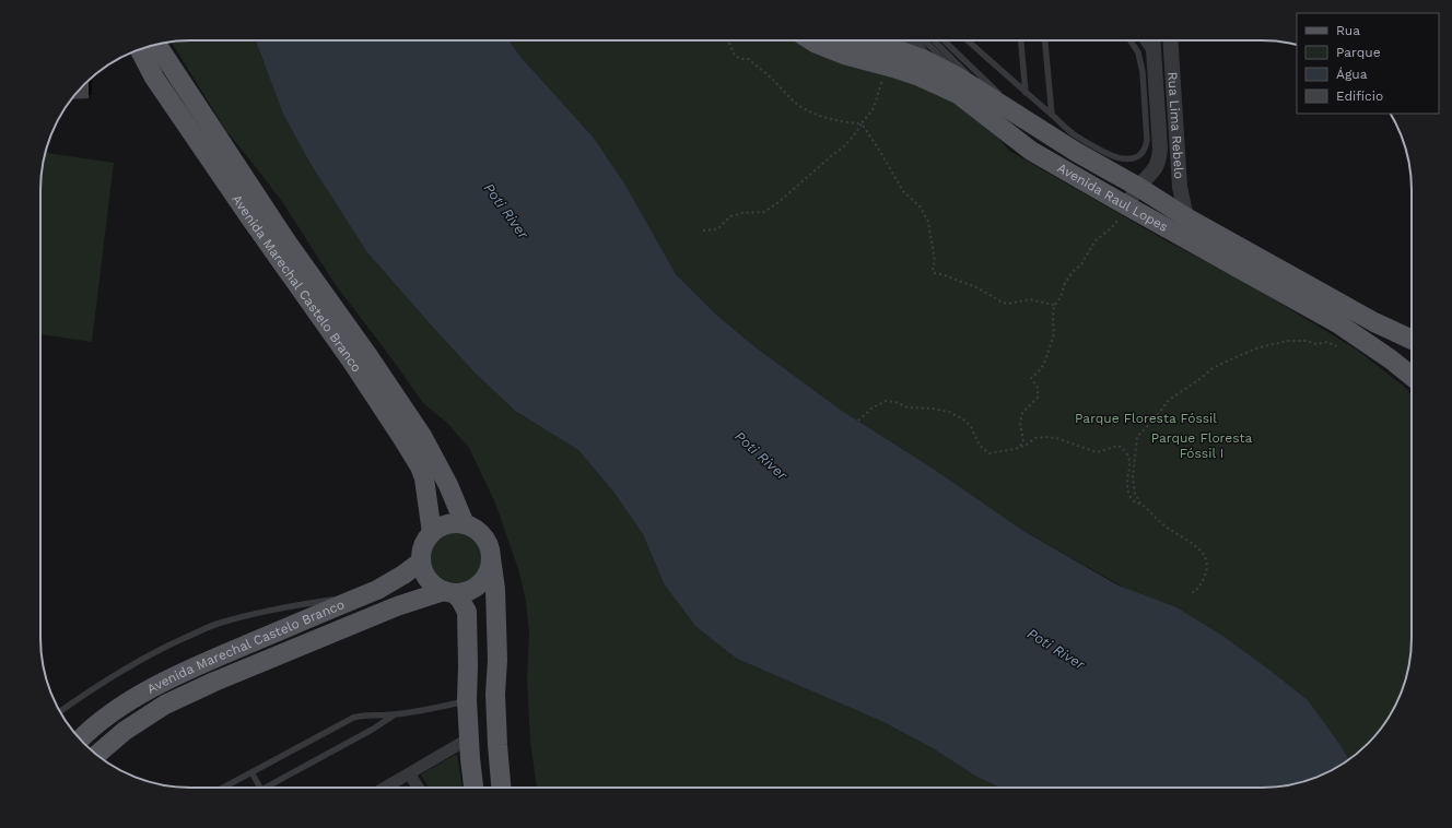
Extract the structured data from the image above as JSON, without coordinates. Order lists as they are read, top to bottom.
{
  "streets": {
    "main road": ["Avenida Raul Lopes", "Avenida Marechal Castelo Branco"],
    "street": ["Rua Lima Rebelo"]
  },
  "crossings": [
    ["Rua Lima Rebelo", "Avenida Raul Lopes"]
  ],
  "water": ["Poti River"],
  "parks": ["Parque Floresta Fóssil", "Parque Floresta Fóssil I"],
  "legend": [
    "Rua",
    "Parque",
    "Água",
    "Edifício"
  ]
}
